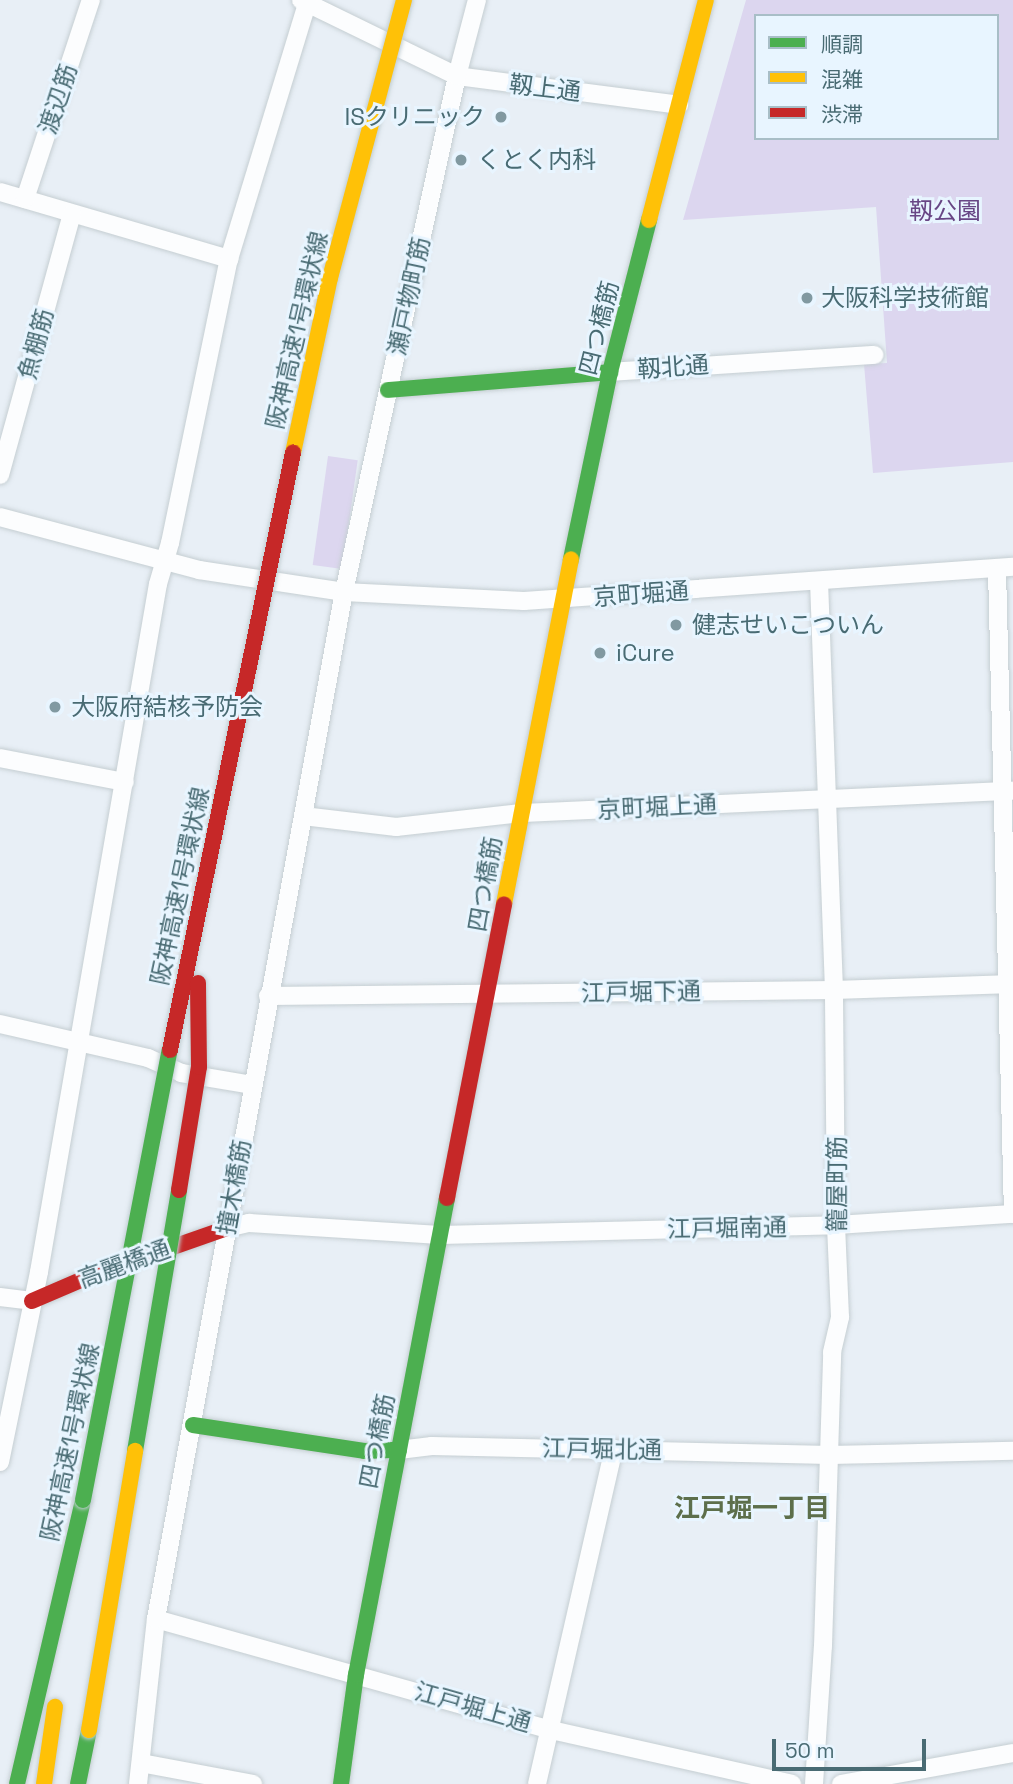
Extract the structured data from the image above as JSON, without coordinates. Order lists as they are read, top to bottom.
{
  "streets": {
    "main road": [
      "四つ橋筋",
      "阪神高速1号環状線",
      "靱北通",
      "高麗橋通",
      "江戸堀北通"
    ],
    "street": [
      "靱上通",
      "渡辺筋",
      "瀬戸物町筋",
      "魚棚筋",
      "京町堀通",
      "京町堀上通",
      "江戸堀下通",
      "籠屋町筋",
      "撞木橋筋",
      "江戸堀南通",
      "江戸堀上通"
    ]
  },
  "crossings": [
    ["靱上通", "瀬戸物町筋"],
    ["靱上通", "四つ橋筋"],
    ["瀬戸物町筋", "靱北通"],
    ["瀬戸物町筋", "京町堀通"],
    ["瀬戸物町筋", "撞木橋筋"],
    ["四つ橋筋", "靱北通"],
    ["四つ橋筋", "京町堀通"],
    ["四つ橋筋", "京町堀上通"],
    ["四つ橋筋", "江戸堀下通"],
    ["四つ橋筋", "江戸堀南通"],
    ["四つ橋筋", "高麗橋通"],
    ["四つ橋筋", "江戸堀北通"],
    ["四つ橋筋", "江戸堀上通"],
    ["京町堀通", "籠屋町筋"],
    ["京町堀通", "撞木橋筋"],
    ["京町堀上通", "籠屋町筋"],
    ["京町堀上通", "撞木橋筋"],
    ["江戸堀下通", "籠屋町筋"],
    ["江戸堀下通", "撞木橋筋"],
    ["籠屋町筋", "江戸堀南通"],
    ["籠屋町筋", "江戸堀北通"],
    ["撞木橋筋", "高麗橋通"],
    ["撞木橋筋", "江戸堀北通"],
    ["撞木橋筋", "江戸堀上通"],
    ["江戸堀南通", "高麗橋通"]
  ],
  "districts": ["江戸堀一丁目"],
  "parks": ["靱公園"],
  "places": [
    "ISクリニック",
    "くとく内科",
    "大阪科学技術館",
    "健志せいこついん",
    "iCure",
    "大阪府結核予防会"
  ],
  "legend": ["順調", "混雑", "渋滞"],
  "scale_bar": "50 m"
}
